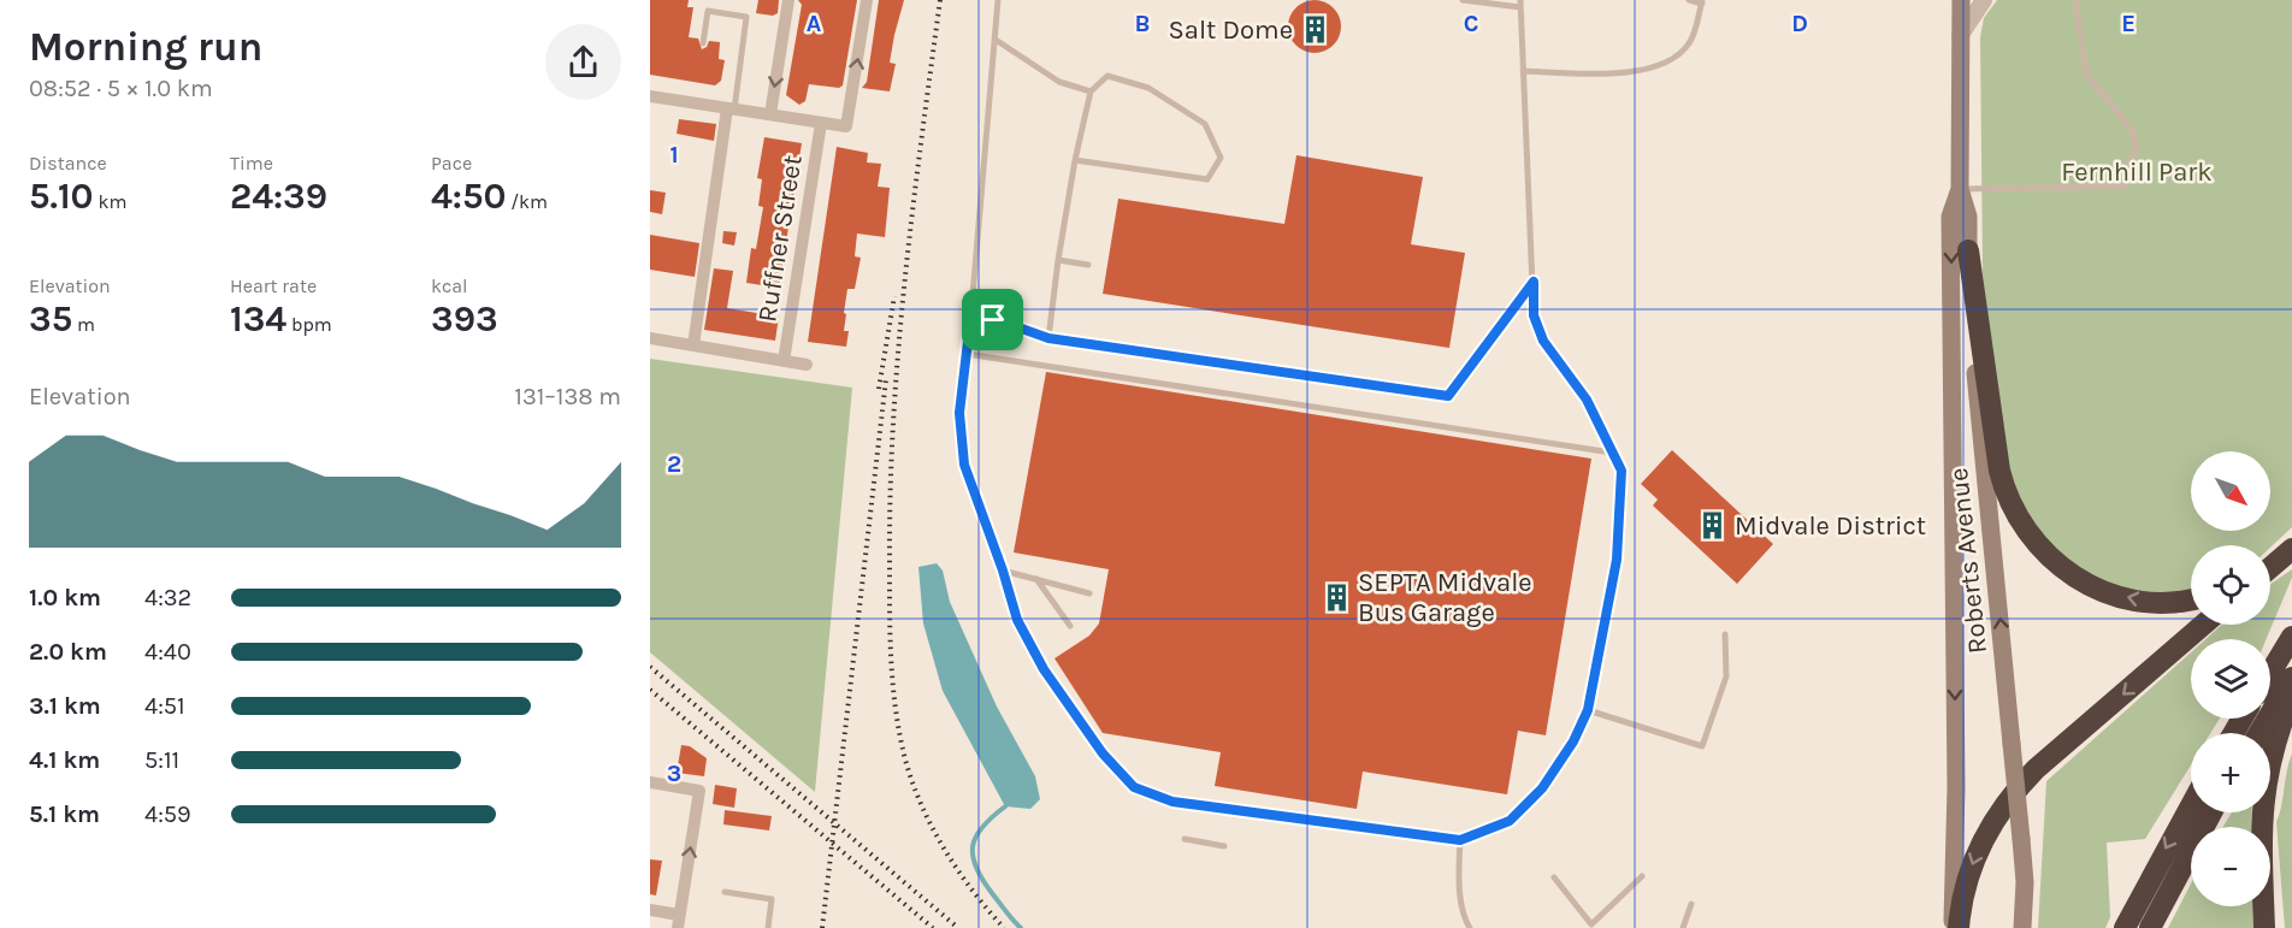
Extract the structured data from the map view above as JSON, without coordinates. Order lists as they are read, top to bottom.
{
  "streets": {
    "main road": ["Roberts Avenue"],
    "street": ["Ruffner Street"]
  },
  "parks": ["Fernhill Park"],
  "places": {
    "building": ["Salt Dome", "Midvale District", "SEPTA Midvale Bus Garage"]
  },
  "north": "bottom right",
  "page": {
    "heading": ["Morning run", "08:52 · 5 × 1.0 km"],
    "stats": [
      ["Distance", "5.10 km"],
      ["Time", "24:39"],
      ["Pace", "4:50 /km"],
      ["Elevation", "35 m"],
      ["Heart rate", "134 bpm"],
      ["kcal", "393"]
    ],
    "chart": ["Elevation", "131–138 m"],
    "map_buttons": ["+", "−"],
    "list": [
      {
        "name": "1.0 km",
        "note": "4:32"
      },
      {
        "name": "2.0 km",
        "note": "4:40"
      },
      {
        "name": "3.1 km",
        "note": "4:51"
      },
      {
        "name": "4.1 km",
        "note": "5:11"
      },
      {
        "name": "5.1 km",
        "note": "4:59"
      }
    ]
  },
  "grid": {
    "columns": [
      "A",
      "B",
      "C",
      "D",
      "E"
    ],
    "rows": ["1", "2", "3"]
  }
}
